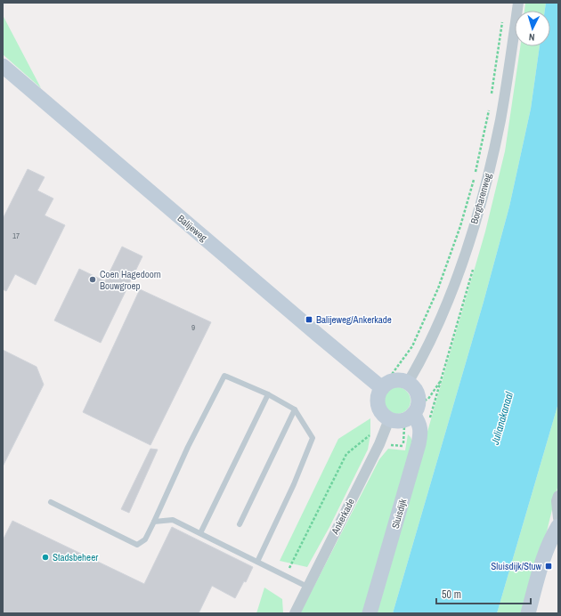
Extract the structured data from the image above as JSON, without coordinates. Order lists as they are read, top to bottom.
{
  "streets": {
    "street": [
      "Borgharenweg",
      "Balijeweg",
      "Sluisdijk",
      "Ankerkade"
    ]
  },
  "crossings": [
    ["Borgharenweg", "Balijeweg"],
    ["Borgharenweg", "Sluisdijk"],
    ["Borgharenweg", "Ankerkade"],
    ["Balijeweg", "Sluisdijk"],
    ["Balijeweg", "Ankerkade"],
    ["Sluisdijk", "Ankerkade"]
  ],
  "water": ["Julianakanaal"],
  "places": {
    "other": ["Coen Hagedoorn Bouwgroep", "Stadsbeheer"],
    "transit": ["Balijeweg/Ankerkade", "Sluisdijk/Stuw"]
  },
  "house_numbers": ["17", "9"],
  "scale_bar": "50 m",
  "north": "bottom"
}
